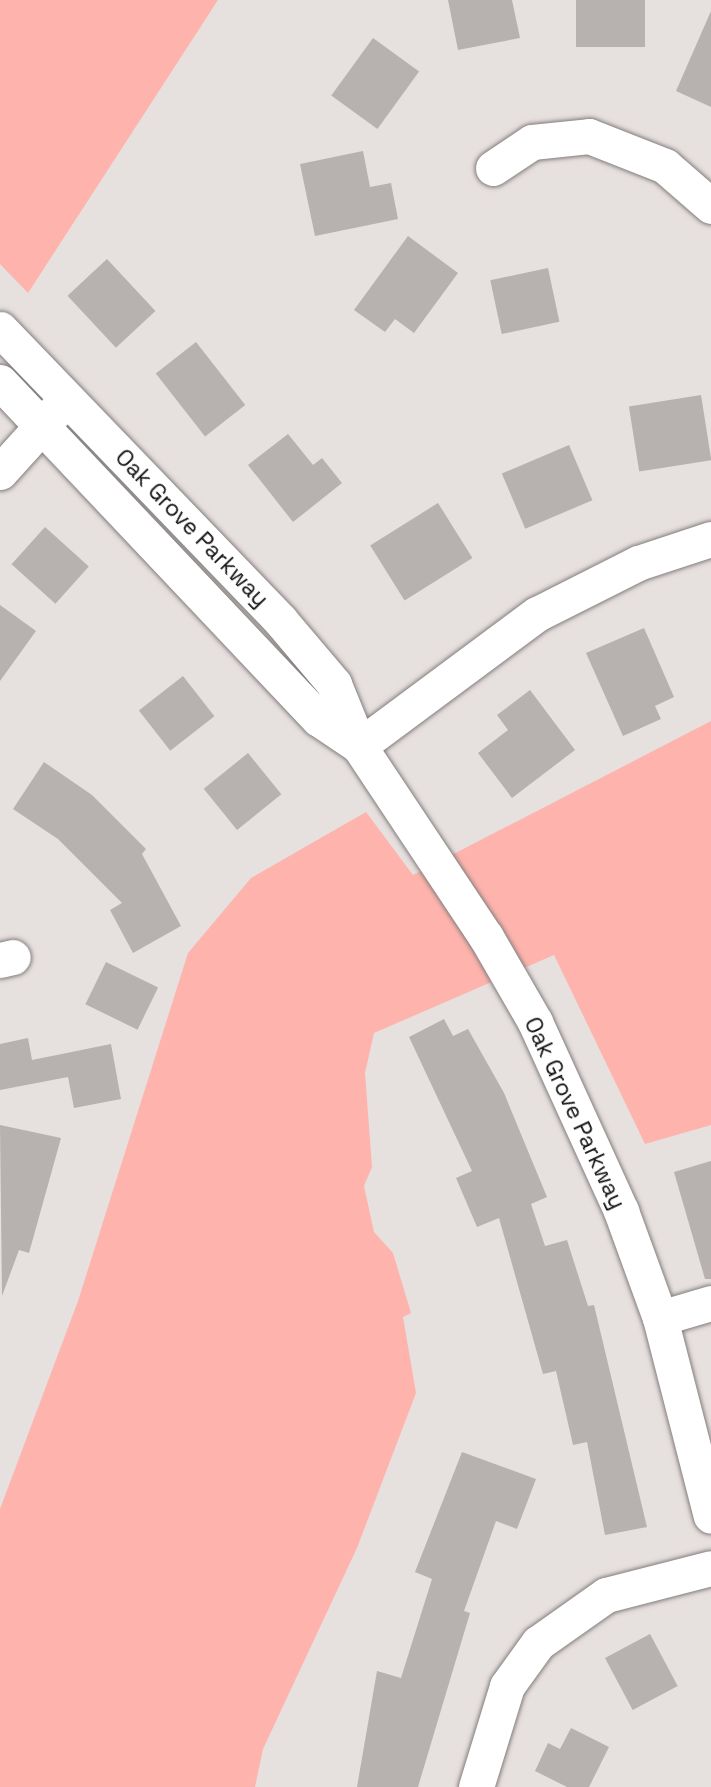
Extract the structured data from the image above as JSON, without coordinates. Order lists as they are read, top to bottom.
{
  "streets": {
    "street": ["Oak Grove Parkway"]
  }
}
